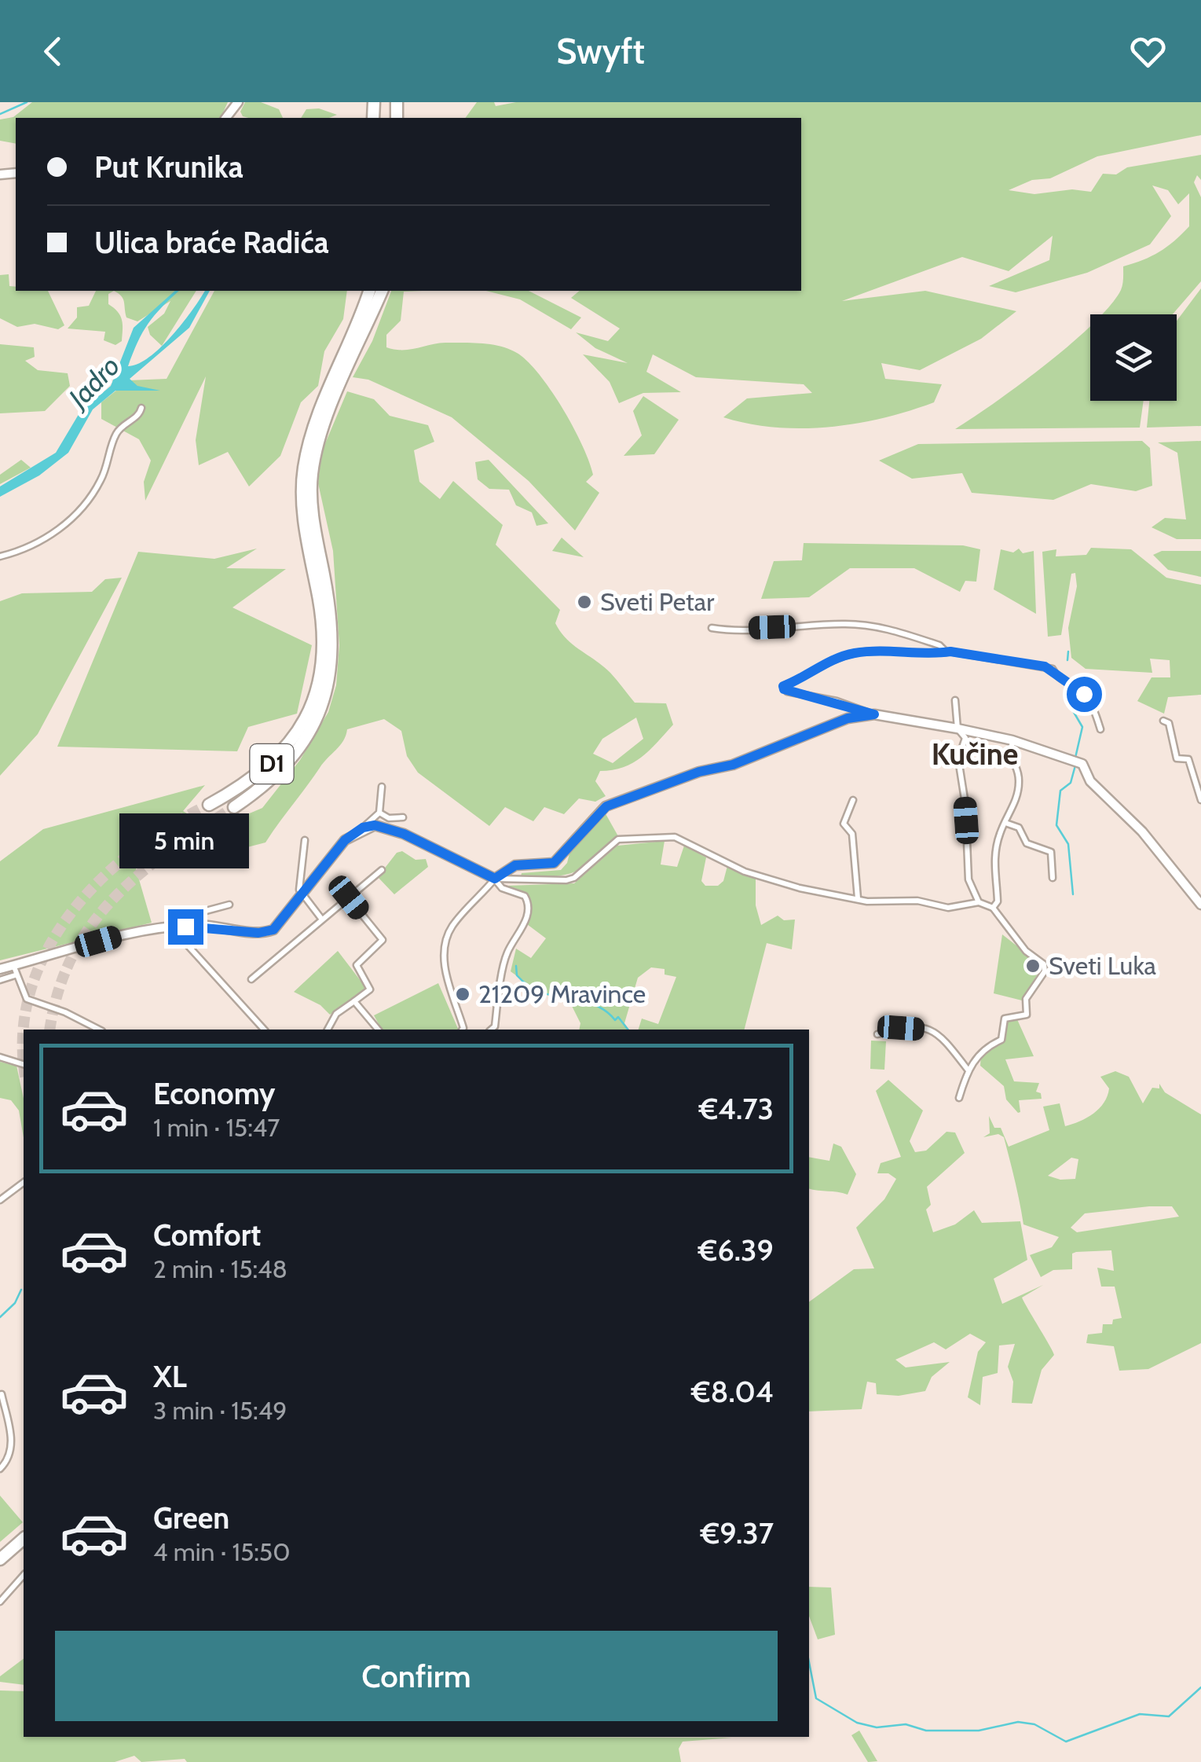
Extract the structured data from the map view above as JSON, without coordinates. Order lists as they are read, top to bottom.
{
  "streets": {
    "highway": ["D1"]
  },
  "districts": ["Kučine"],
  "water": ["Jadro"],
  "places": ["Sveti Petar", "Sveti Luka", "21209 Mravince"],
  "page": {
    "header": "Swyft",
    "banner": ["Put Krunika", "Ulica braće Radića"],
    "bubble": "5 min",
    "list": [
      {
        "name": "Economy",
        "note": "1 min · 15:47",
        "value": "€4.73"
      },
      {
        "name": "Comfort",
        "note": "2 min · 15:48",
        "value": "€6.39"
      },
      {
        "name": "XL",
        "note": "3 min · 15:49",
        "value": "€8.04"
      },
      {
        "name": "Green",
        "note": "4 min · 15:50",
        "value": "€9.37"
      }
    ],
    "buttons": "Confirm"
  }
}
